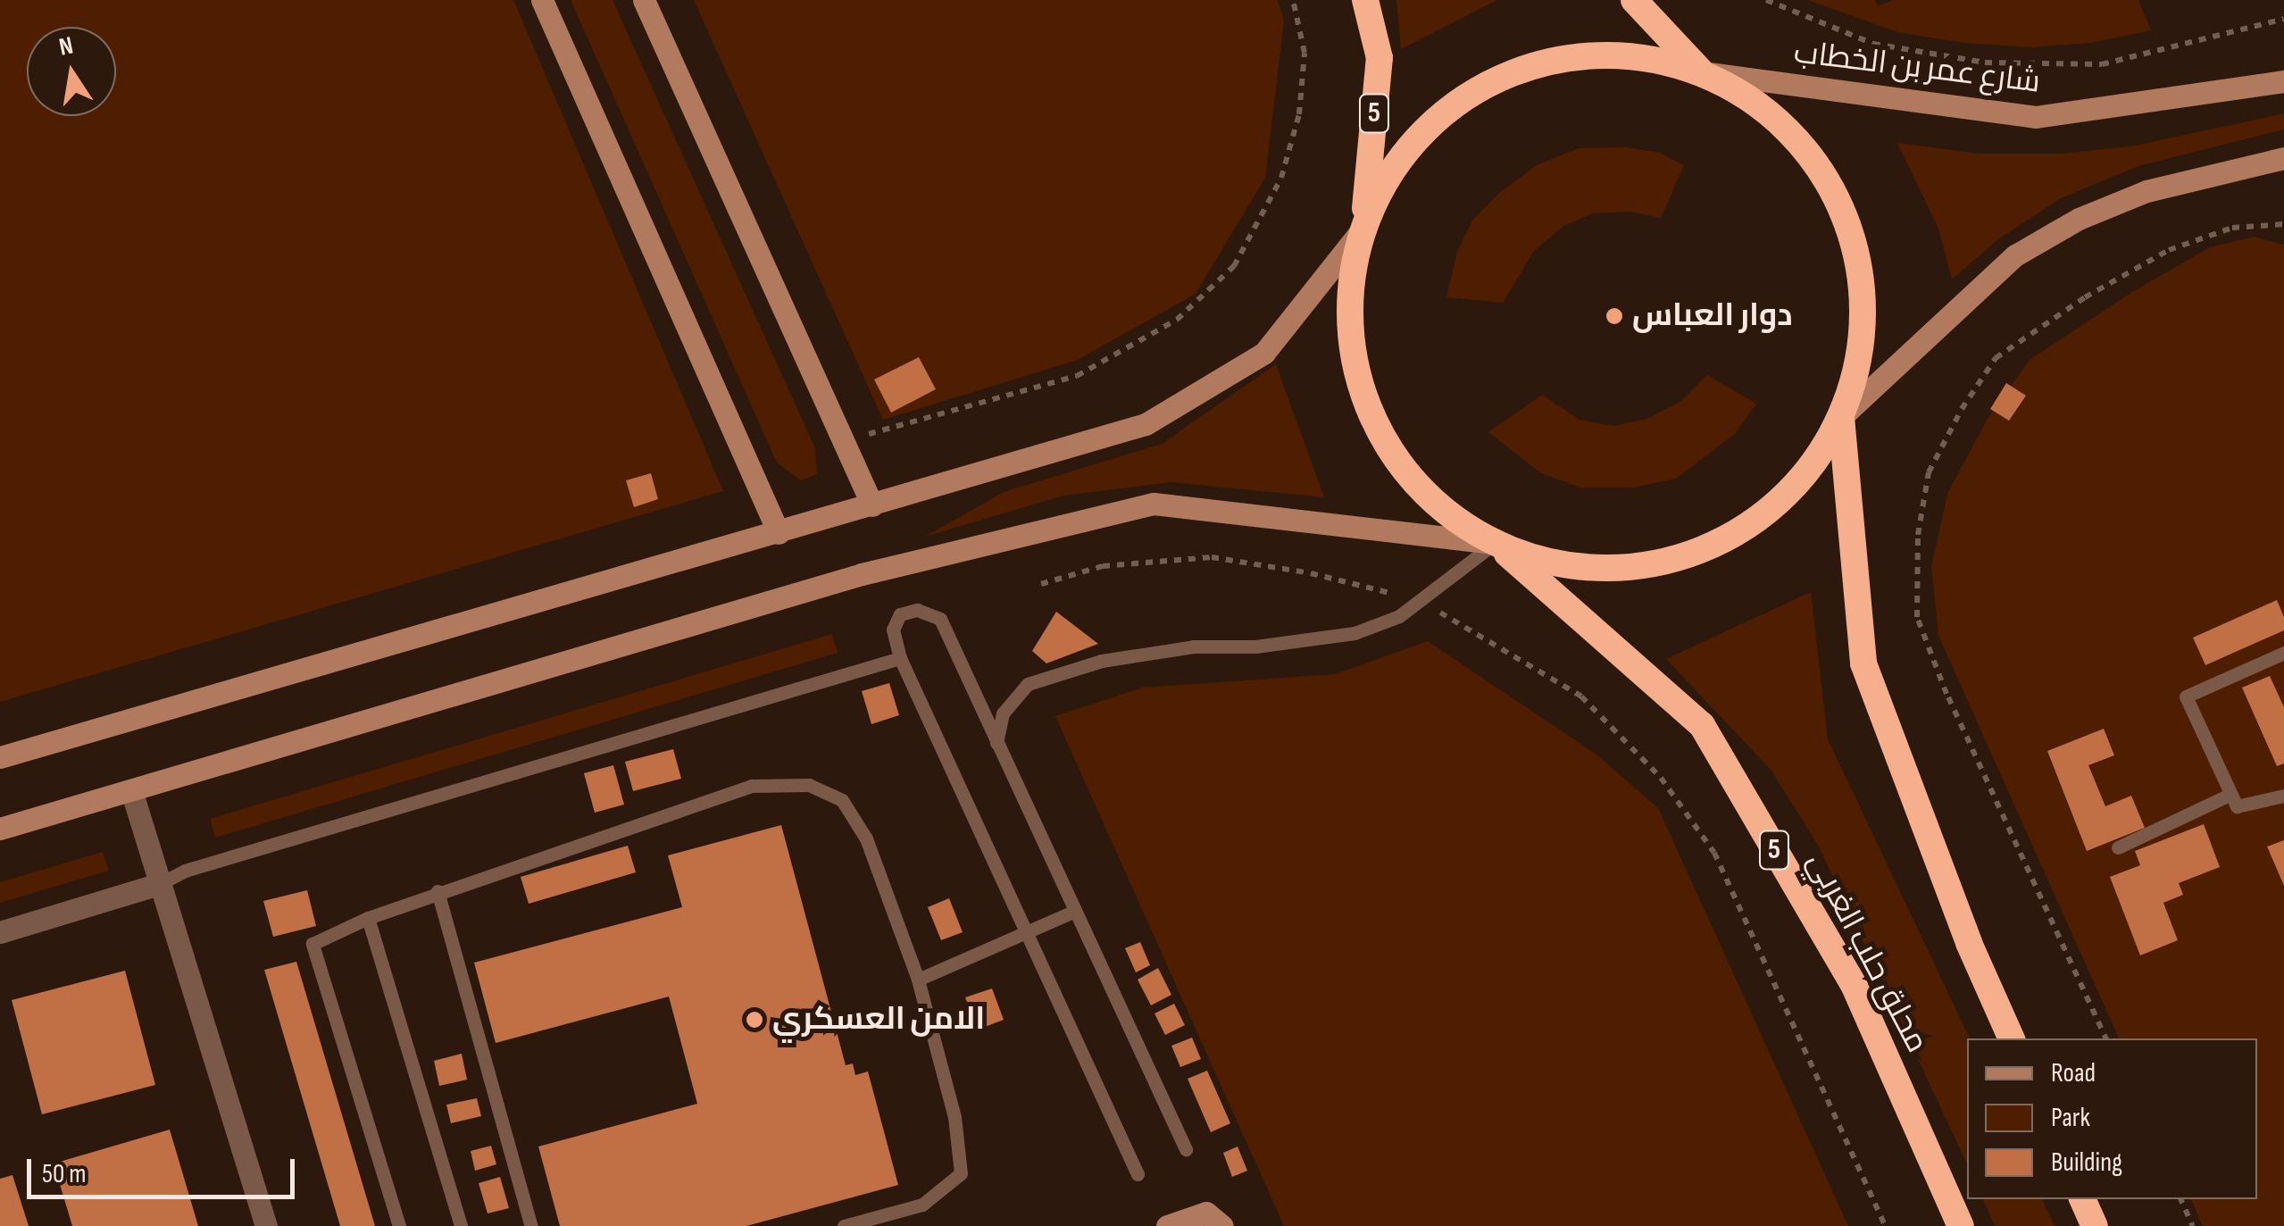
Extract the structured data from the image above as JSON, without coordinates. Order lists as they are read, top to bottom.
{
  "streets": {
    "highway": ["5", "محلق حلب الغربي"],
    "main road": ["شارع عمر بن الخطاب"]
  },
  "places": ["دوار العباس", "الامن العسكري"],
  "legend": ["Road", "Park", "Building"],
  "scale_bar": "50 m",
  "north": "top"
}
